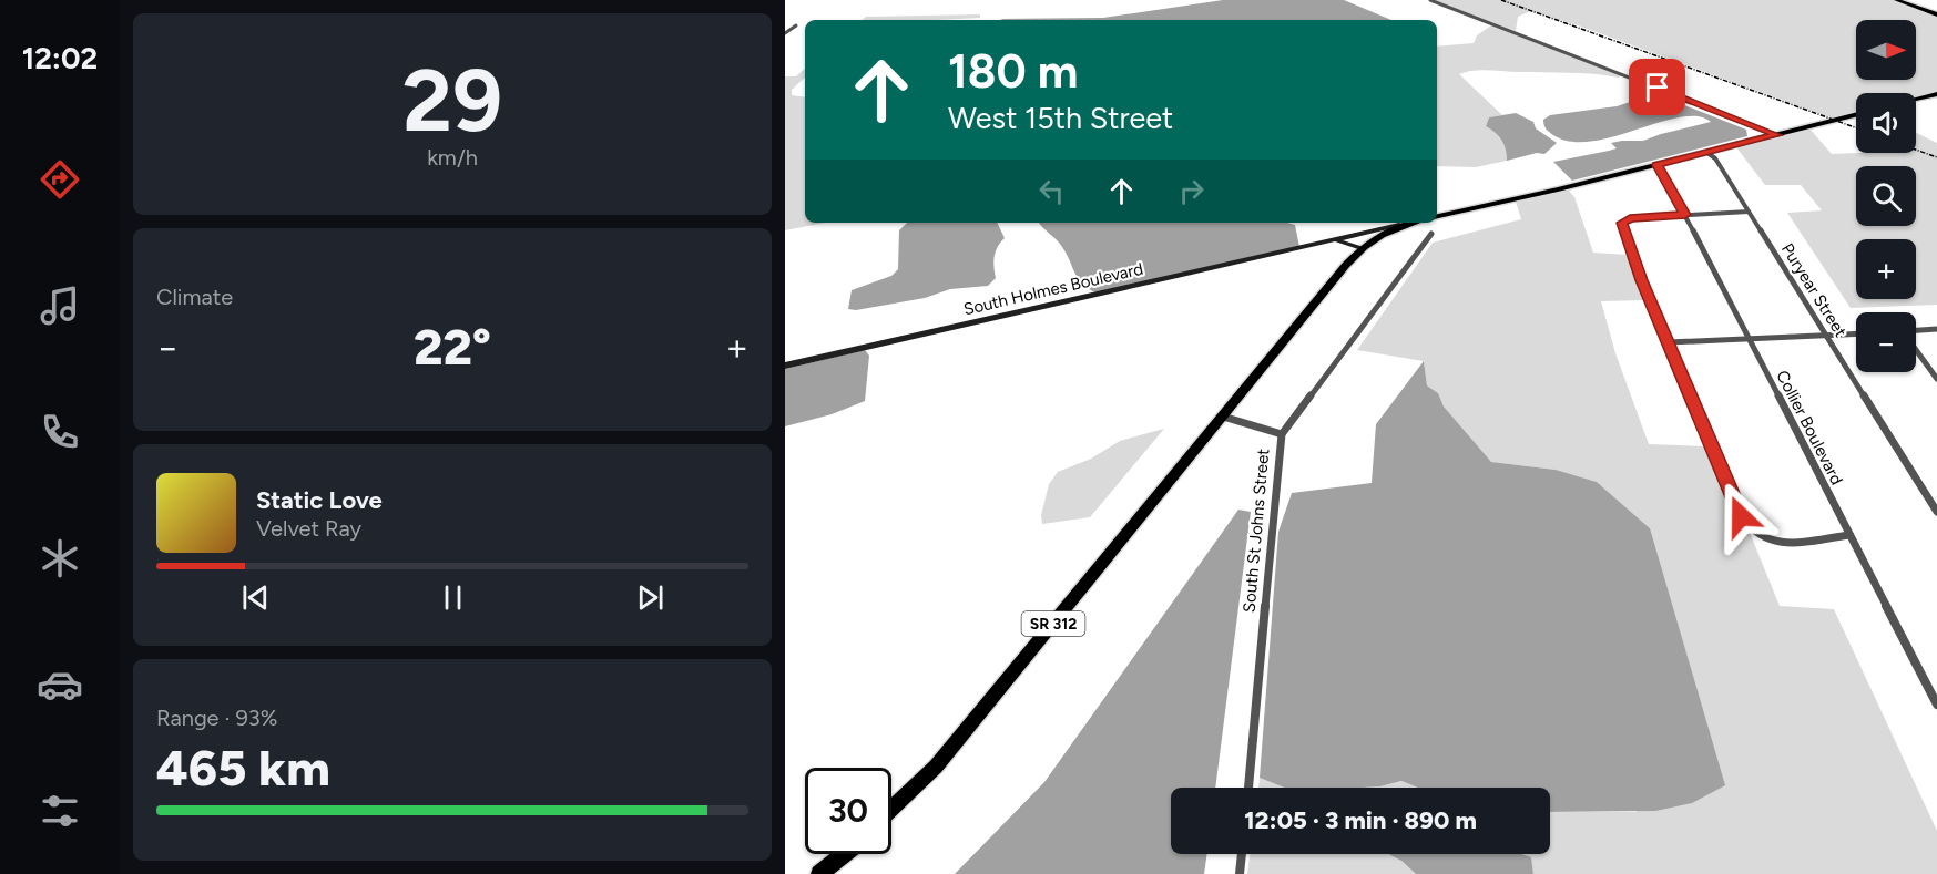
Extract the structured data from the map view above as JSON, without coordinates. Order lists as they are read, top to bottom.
{
  "streets": {
    "main road": ["South Holmes Boulevard", "SR 312"],
    "street": ["Puryear Street", "Collier Boulevard", "South St Johns Street"]
  },
  "crossings": [
    ["South Holmes Boulevard", "SR 312"]
  ],
  "north": "right",
  "page": {
    "tabs": "12:02",
    "tile": [
      ["29", "km/h"],
      "Climate",
      ["Range · 93%", "465 km"]
    ],
    "map_buttons": ["+", "−"],
    "turn": ["180 m", "West 15th Street"],
    "heat": ["−", "22°", "+"],
    "song": ["Static Love", "Velvet Ray"],
    "limit": "30",
    "trip": "12:05 · 3 min · 890 m"
  }
}
